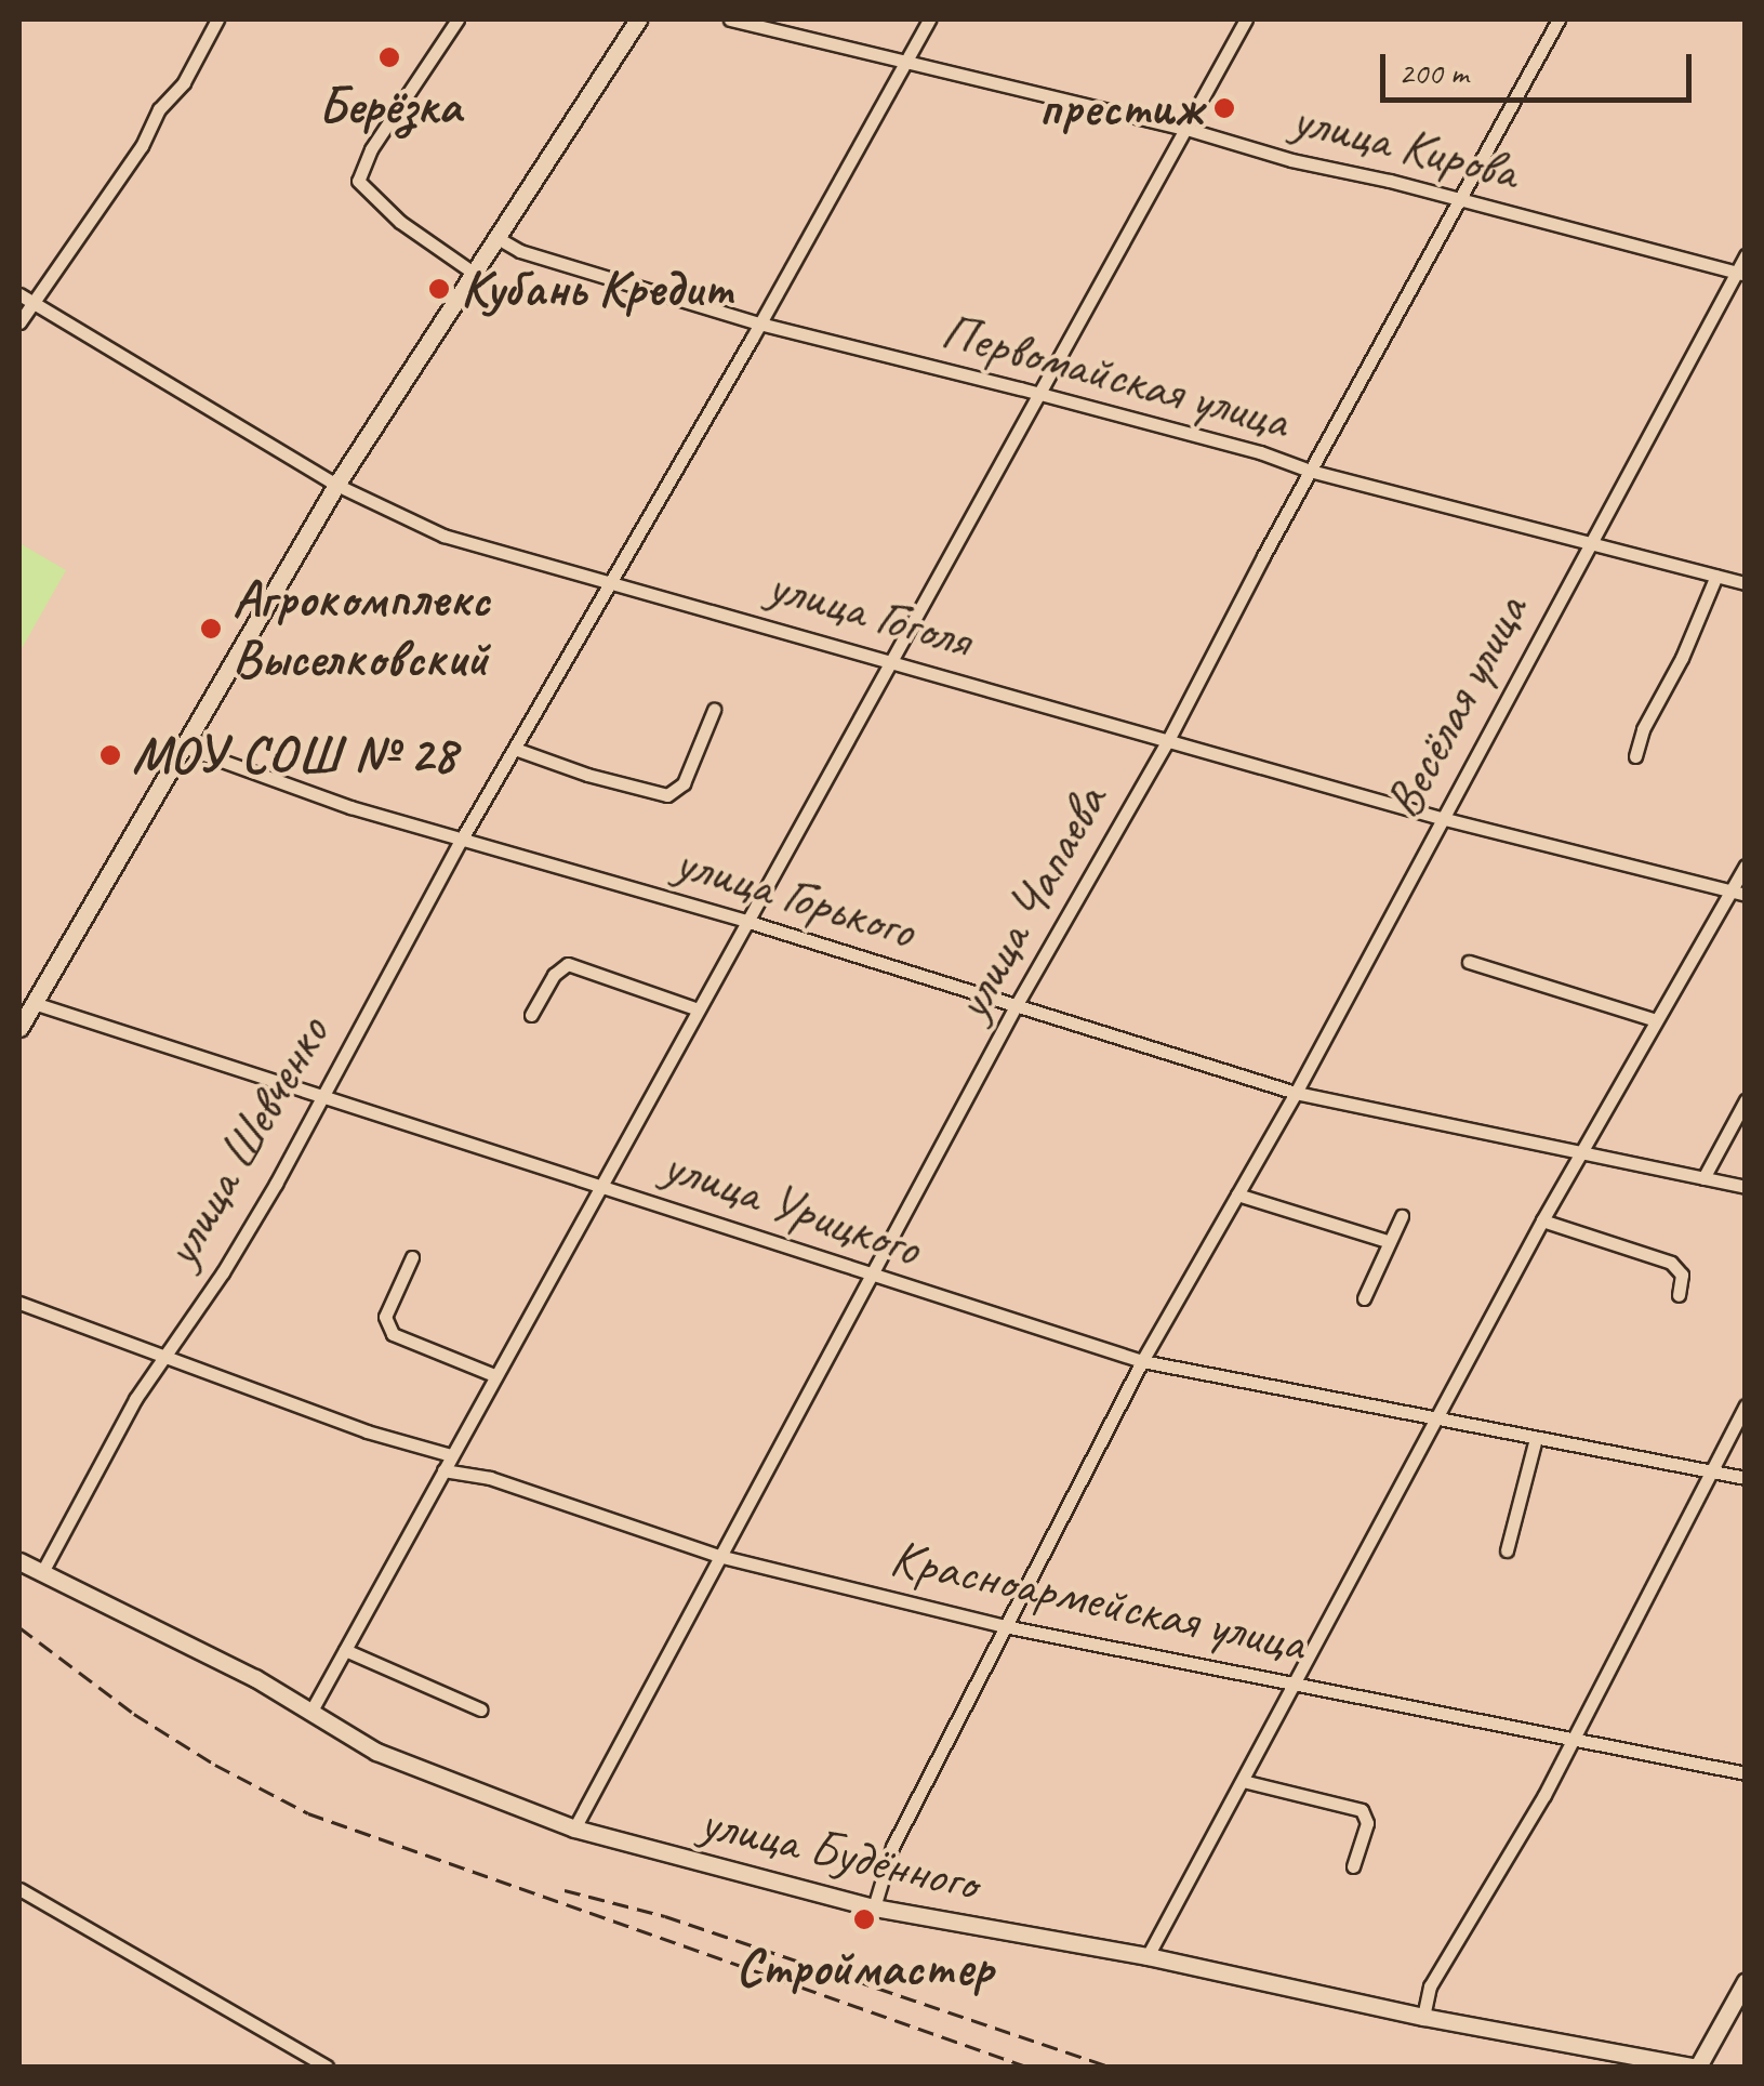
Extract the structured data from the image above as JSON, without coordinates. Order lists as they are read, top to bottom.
{
  "streets": {
    "street": [
      "улица Кирова",
      "Первомайская улица",
      "улица Гоголя",
      "Весёлая улица",
      "улица Горького",
      "улица Чапаева",
      "улица Шевченко",
      "улица Урицкого",
      "Красноармейская улица",
      "улица Будённого"
    ]
  },
  "crossings": [
    ["улица Кирова", "Весёлая улица"],
    ["улица Кирова", "улица Чапаева"],
    ["улица Кирова", "улица Шевченко"],
    ["Первомайская улица", "Весёлая улица"],
    ["Первомайская улица", "улица Чапаева"],
    ["Первомайская улица", "улица Шевченко"],
    ["улица Гоголя", "Весёлая улица"],
    ["улица Гоголя", "улица Чапаева"],
    ["улица Гоголя", "улица Шевченко"],
    ["Весёлая улица", "улица Горького"],
    ["Весёлая улица", "улица Урицкого"],
    ["Весёлая улица", "Красноармейская улица"],
    ["Весёлая улица", "улица Будённого"],
    ["улица Горького", "улица Чапаева"],
    ["улица Горького", "улица Шевченко"],
    ["улица Чапаева", "улица Урицкого"],
    ["улица Чапаева", "Красноармейская улица"],
    ["улица Чапаева", "улица Будённого"],
    ["улица Шевченко", "улица Урицкого"],
    ["улица Шевченко", "улица Будённого"]
  ],
  "places": [
    "Берёзка",
    "престиж",
    "Кубань Кредит",
    "Агрокомплекс Выселковский",
    "МОУ СОШ № 28",
    "Строймастер"
  ],
  "scale_bar": "200 m"
}
